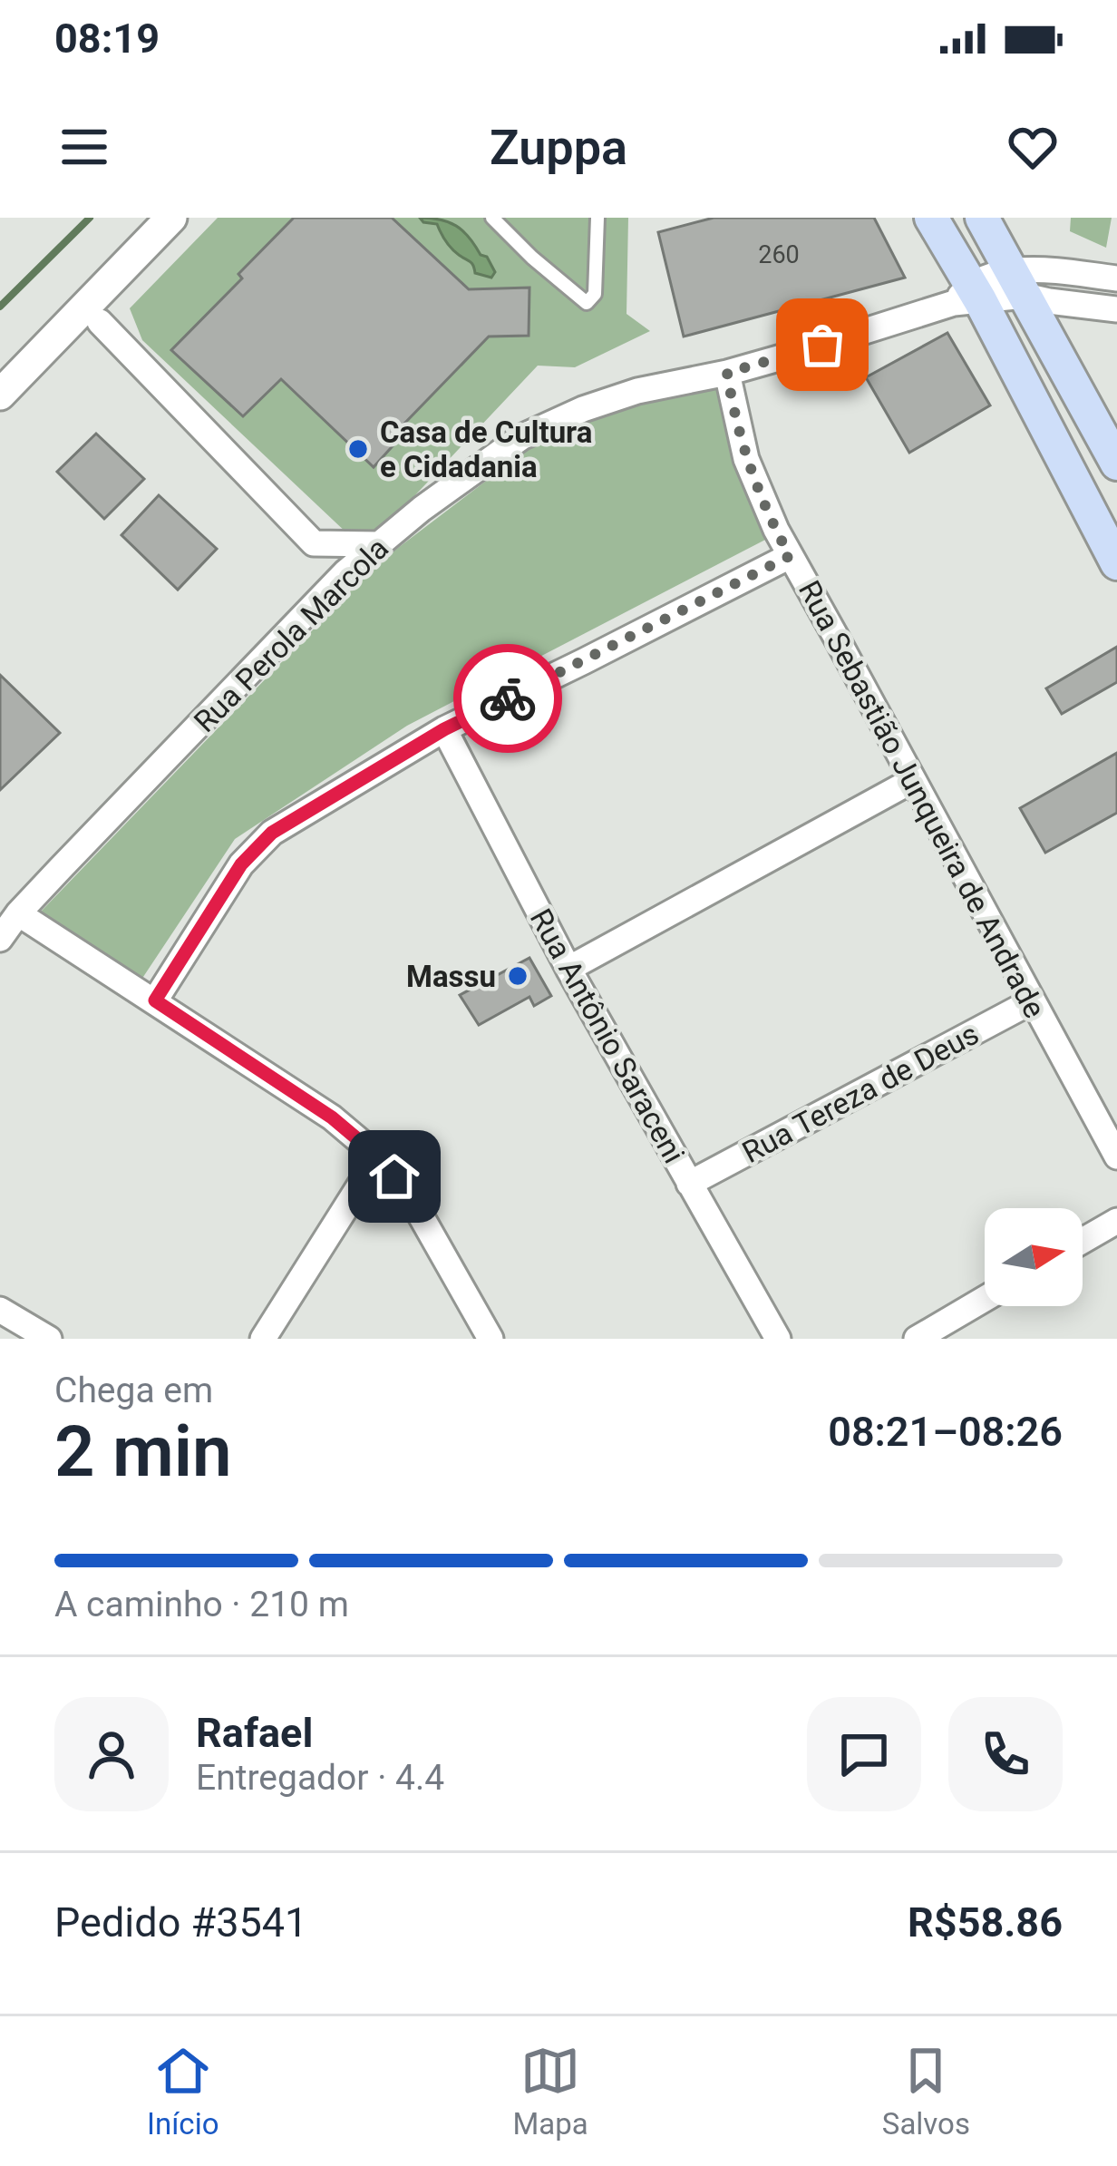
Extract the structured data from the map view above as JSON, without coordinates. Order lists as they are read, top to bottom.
{
  "streets": {
    "street": [
      "Rua Perola Marcola",
      "Rua Sebastião Junqueira de Andrade",
      "Rua Antônio Saraceni",
      "Rua Tereza de Deus"
    ]
  },
  "crossings": [
    ["Rua Perola Marcola", "Rua Sebastião Junqueira de Andrade"],
    ["Rua Sebastião Junqueira de Andrade", "Rua Tereza de Deus"],
    ["Rua Antônio Saraceni", "Rua Tereza de Deus"]
  ],
  "places": ["Casa de Cultura e Cidadania", "Massu"],
  "house_numbers": ["260"],
  "north": "right",
  "page": {
    "status": "08:19",
    "header": "Zuppa",
    "heading": ["2 min", "Chega em", "08:21–08:26"],
    "panel": [
      "Rafael",
      "Entregador · 4.4",
      "Pedido #3541",
      "R$58.86"
    ],
    "bar": "A caminho · 210 m",
    "tabs": ["Início", "Mapa", "Salvos"]
  }
}
